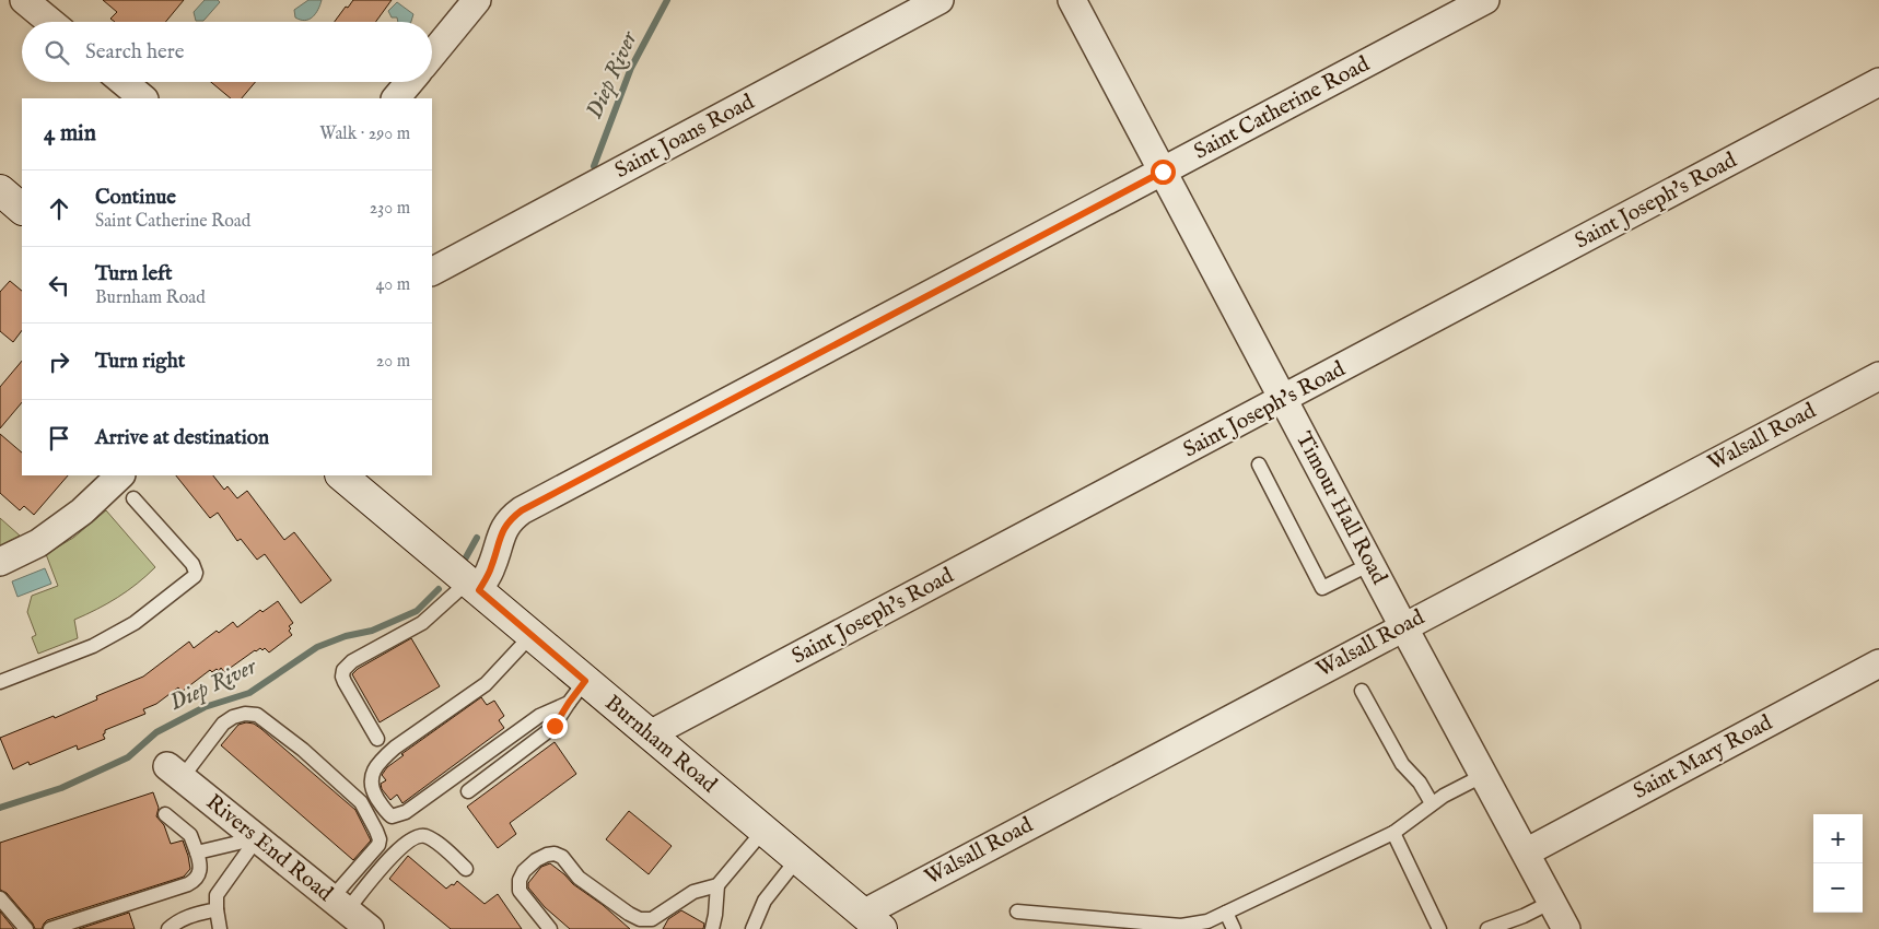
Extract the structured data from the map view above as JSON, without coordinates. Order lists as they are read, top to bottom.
{
  "streets": {
    "street": [
      "Saint Catherine Road",
      "Saint Joans Road",
      "Saint Joseph's Road",
      "Walsall Road",
      "Timour Hall Road",
      "Burnham Road",
      "Saint Mary Road",
      "Rivers End Road"
    ]
  },
  "crossings": [
    ["Saint Catherine Road", "Timour Hall Road"],
    ["Saint Catherine Road", "Burnham Road"],
    ["Saint Joseph's Road", "Timour Hall Road"],
    ["Saint Joseph's Road", "Burnham Road"],
    ["Walsall Road", "Timour Hall Road"],
    ["Walsall Road", "Burnham Road"],
    ["Timour Hall Road", "Saint Mary Road"]
  ],
  "water": ["Diep River"],
  "page": {
    "search": "Search here",
    "heading": ["4 min", "Walk · 290 m"],
    "list": [
      ["Continue", "Saint Catherine Road", "230 m"],
      ["Turn left", "Burnham Road", "40 m"],
      ["Turn right", "20 m"],
      "Arrive at destination"
    ],
    "map_buttons": ["+", "−"]
  }
}
